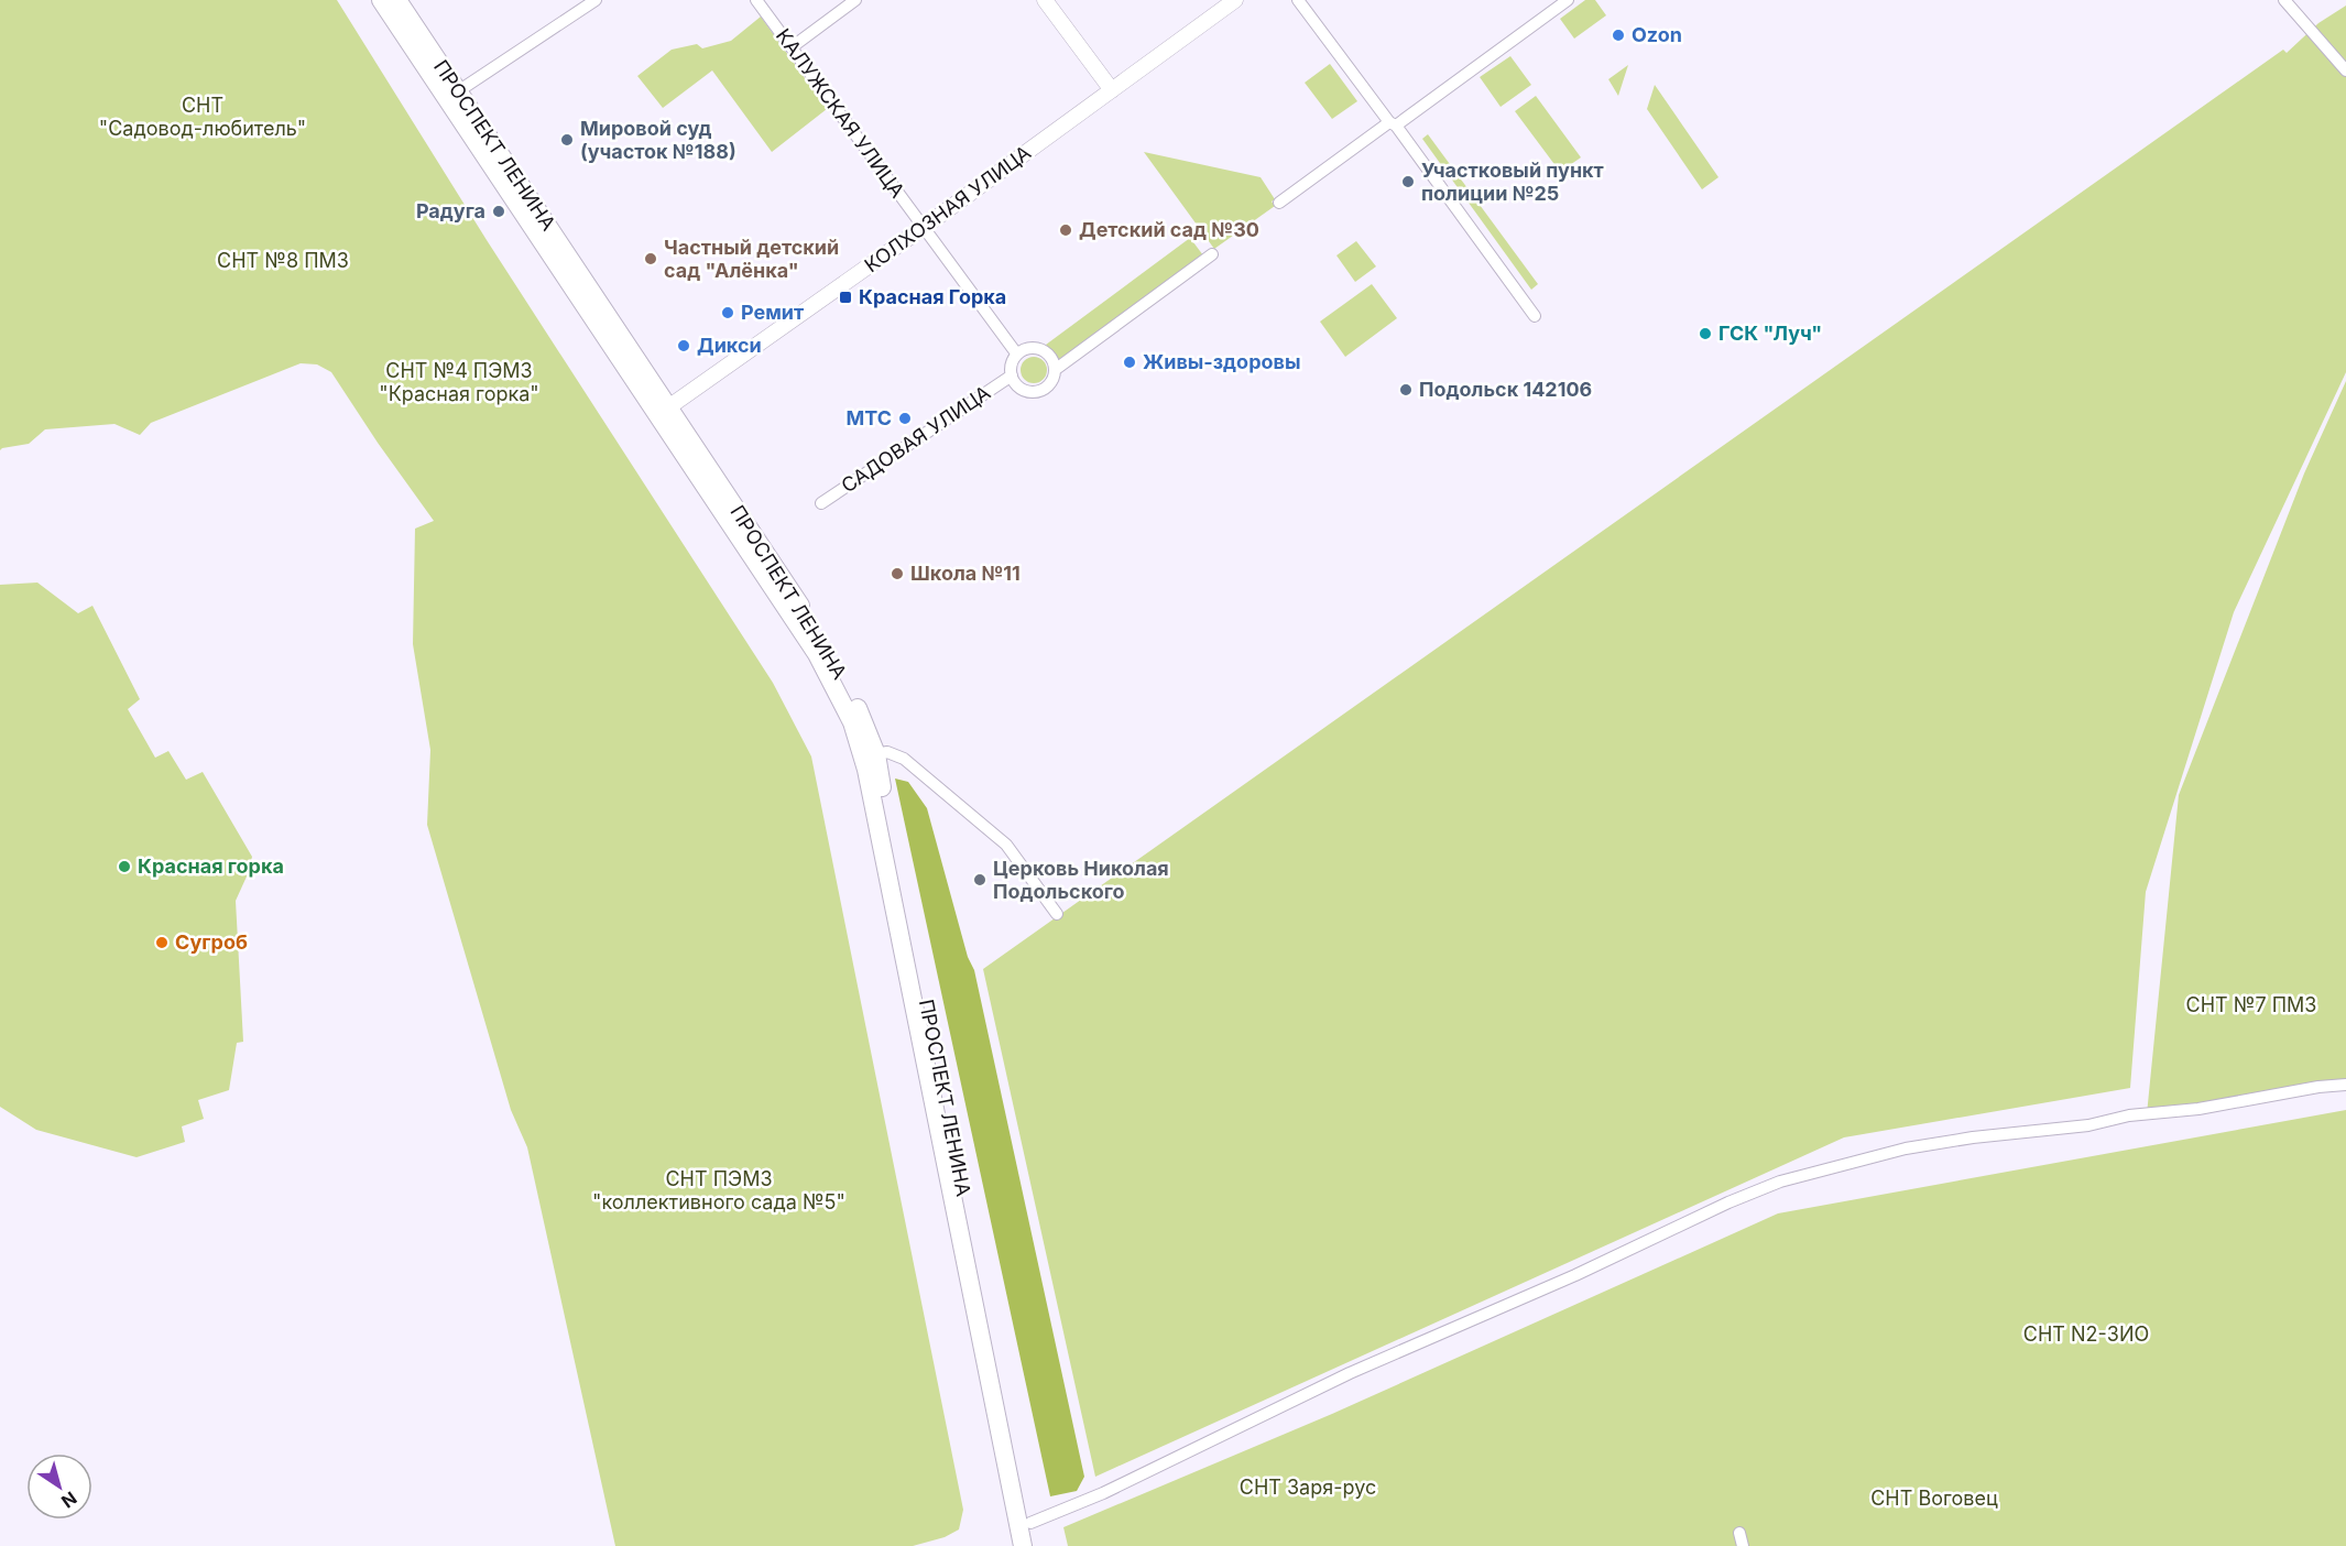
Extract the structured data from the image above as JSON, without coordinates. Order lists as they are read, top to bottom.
{
  "streets": {
    "main road": ["ПРОСПЕКТ ЛЕНИНА"],
    "street": ["КАЛУЖСКАЯ УЛИЦА", "КОЛХОЗНАЯ УЛИЦА", "САДОВАЯ УЛИЦА"]
  },
  "crossings": [
    ["КАЛУЖСКАЯ УЛИЦА", "КОЛХОЗНАЯ УЛИЦА"],
    ["КАЛУЖСКАЯ УЛИЦА", "САДОВАЯ УЛИЦА"],
    ["ПРОСПЕКТ ЛЕНИНА", "КОЛХОЗНАЯ УЛИЦА"]
  ],
  "parks": [
    "СНТ \"Садовод-любитель\"",
    "СНТ №8 ПМЗ",
    "СНТ №4 ПЭМЗ \"Красная горка\"",
    "СНТ №7 ПМЗ",
    "СНТ ПЭМЗ \"коллективного сада №5\"",
    "СНТ N2-ЗИО",
    "СНТ Заря-рус",
    "СНТ Воговец"
  ],
  "places": {
    "other": [
      "Ozon",
      "Мировой суд (участок №188)",
      "Участковый пункт полиции №25",
      "Радуга",
      "Детский сад №30",
      "Частный детский сад \"Алёнка\"",
      "Ремит",
      "ГСК \"Луч\"",
      "Дикси",
      "Живы-здоровы",
      "Подольск 142106",
      "МТС",
      "Школа №11",
      "Красная горка",
      "Церковь Николая Подольского",
      "Сугроб"
    ],
    "transit": ["Красная Горка"]
  },
  "north": "bottom right"
}
